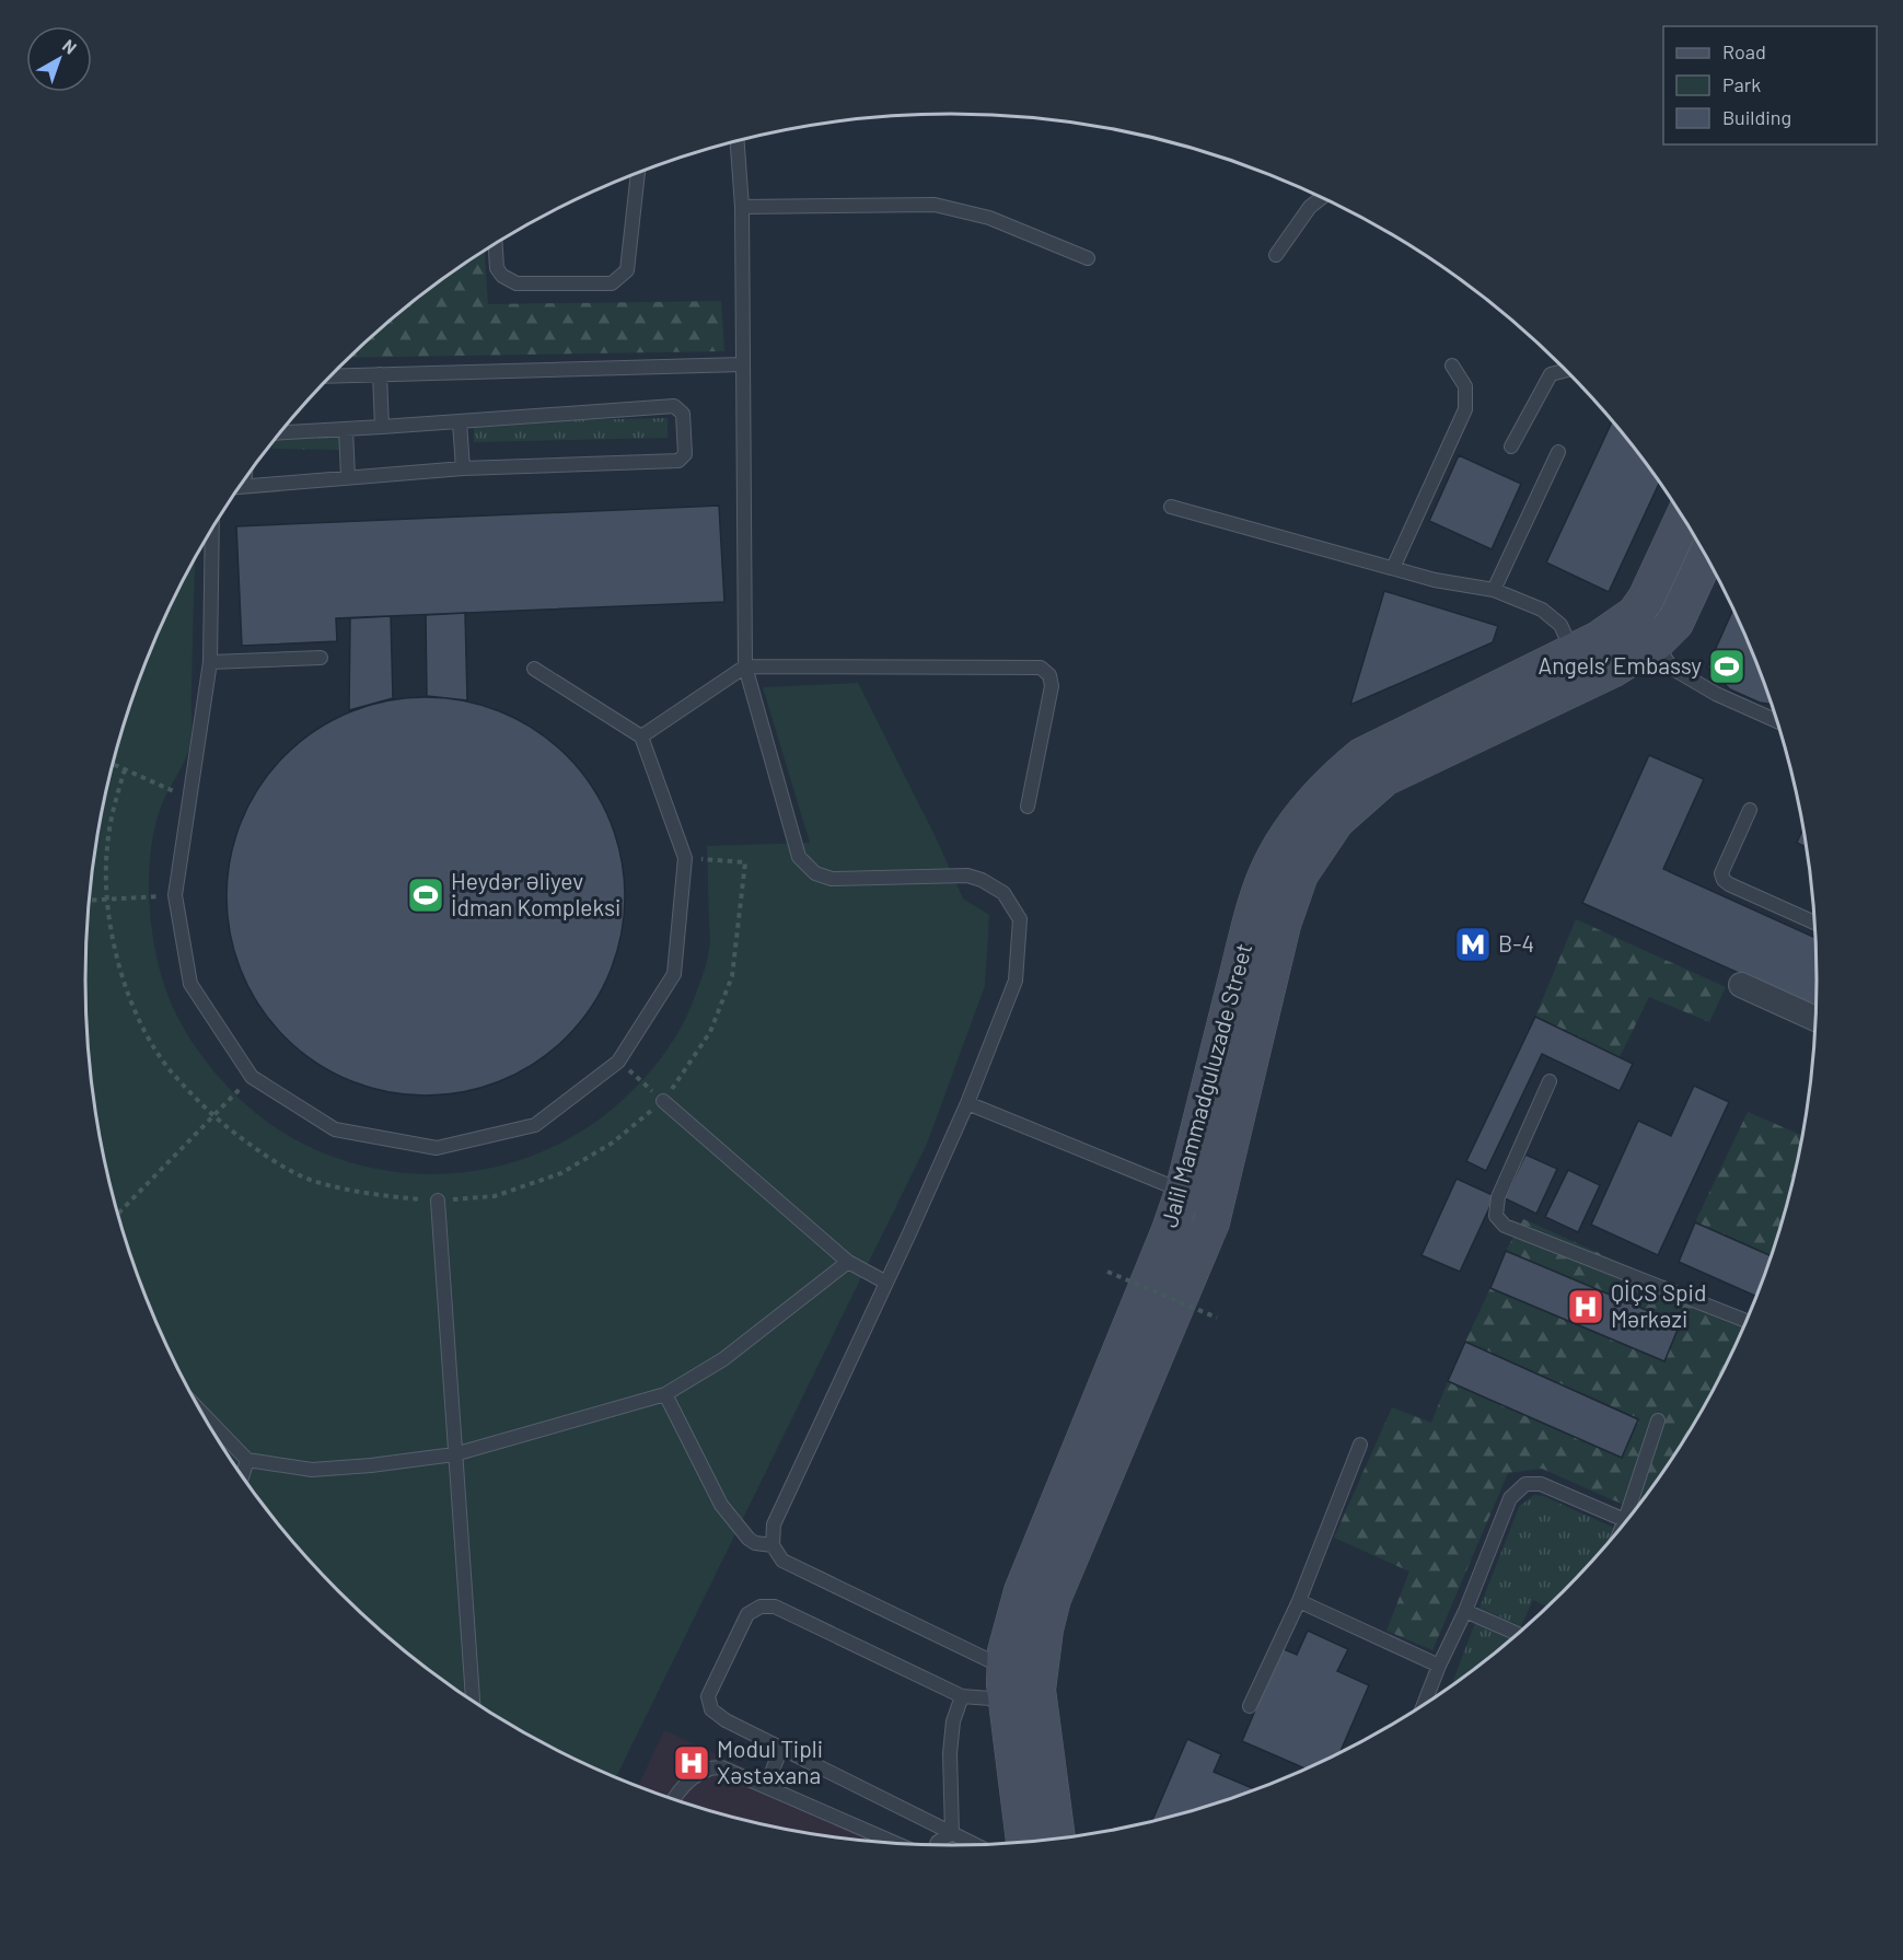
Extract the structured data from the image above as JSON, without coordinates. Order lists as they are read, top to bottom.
{
  "streets": {
    "main road": ["Jalil Mammadguluzade Street"]
  },
  "places": {
    "sports": ["Angels’ Embassy", "Heydər Əliyev İdman Kompleksi"],
    "metro station": ["B-4"],
    "hospital": ["QİÇS Spid Mərkəzi", "Modul Tipli Xəstəxana"]
  },
  "legend": ["Road", "Park", "Building"],
  "north": "top right"
}
